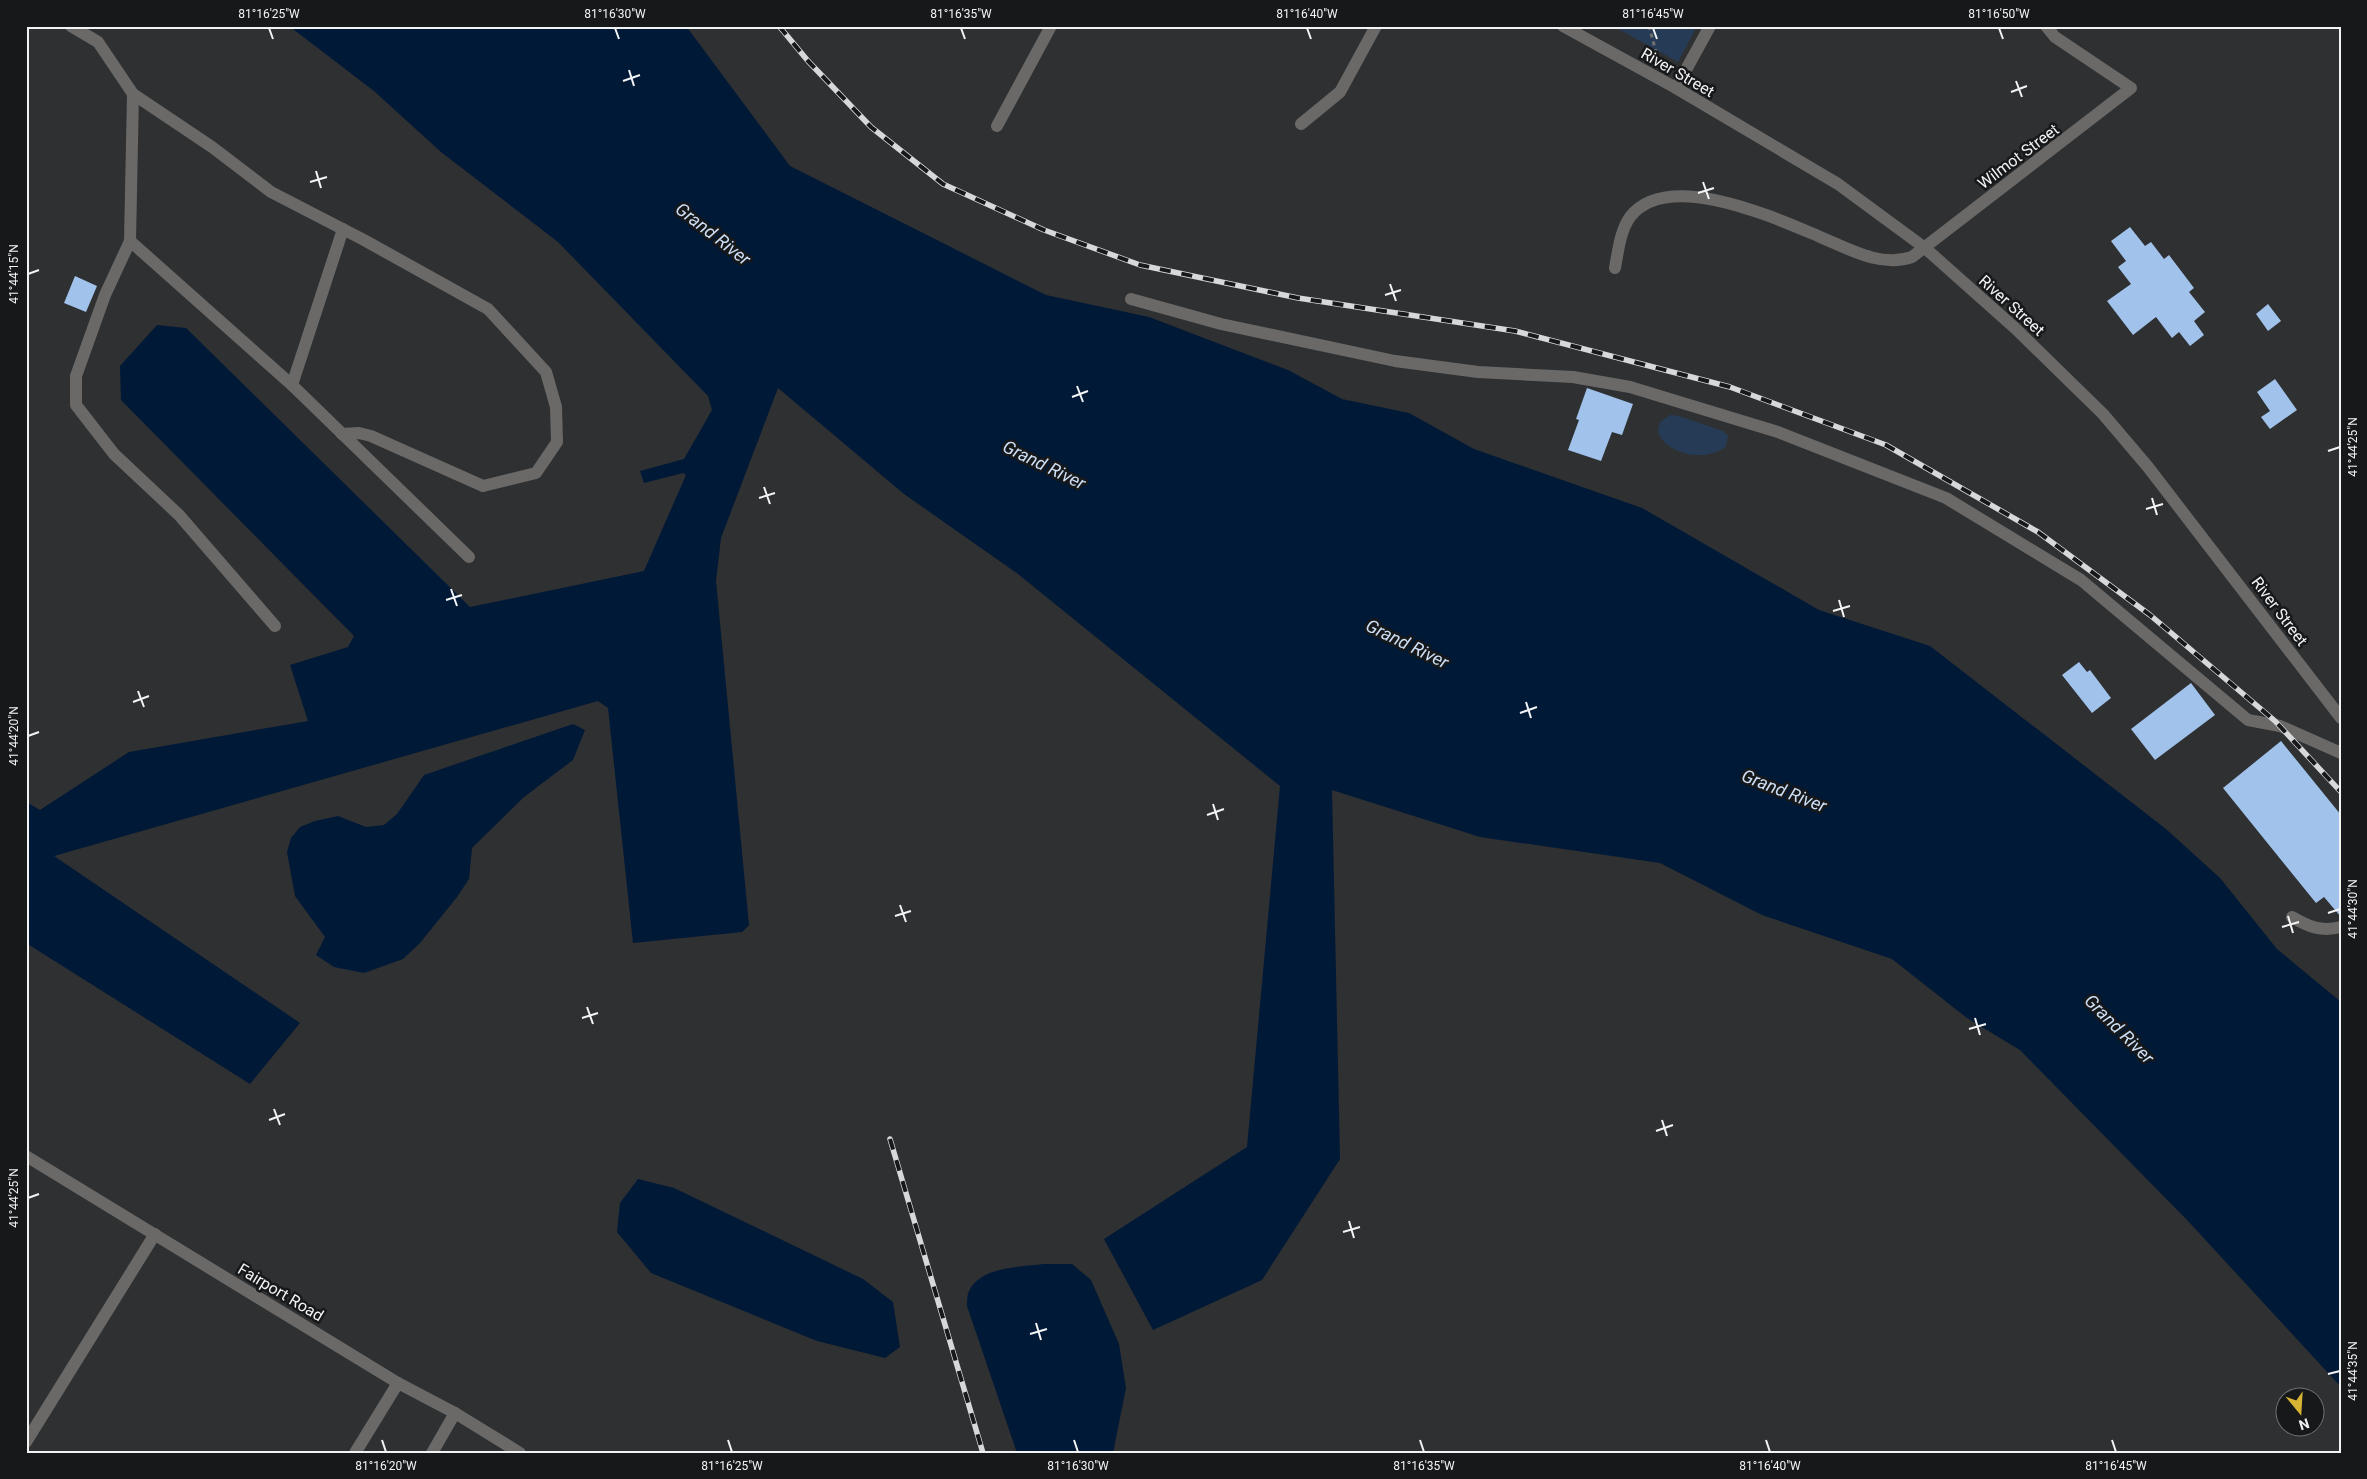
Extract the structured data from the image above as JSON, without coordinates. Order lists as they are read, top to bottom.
{
  "streets": {
    "street": ["River Street", "Wilmot Street", "Fairport Road"]
  },
  "crossings": [
    ["River Street", "Wilmot Street"]
  ],
  "water": ["Grand River"],
  "north": "bottom",
  "coordinates": [
    "81°16'25\"W",
    "81°16'30\"W",
    "81°16'35\"W",
    "81°16'40\"W",
    "81°16'45\"W",
    "81°16'50\"W",
    "41°44'15\"N",
    "41°44'25\"N",
    "41°44'20\"N",
    "41°44'30\"N",
    "41°44'35\"N",
    "81°16'20\"W"
  ]
}
